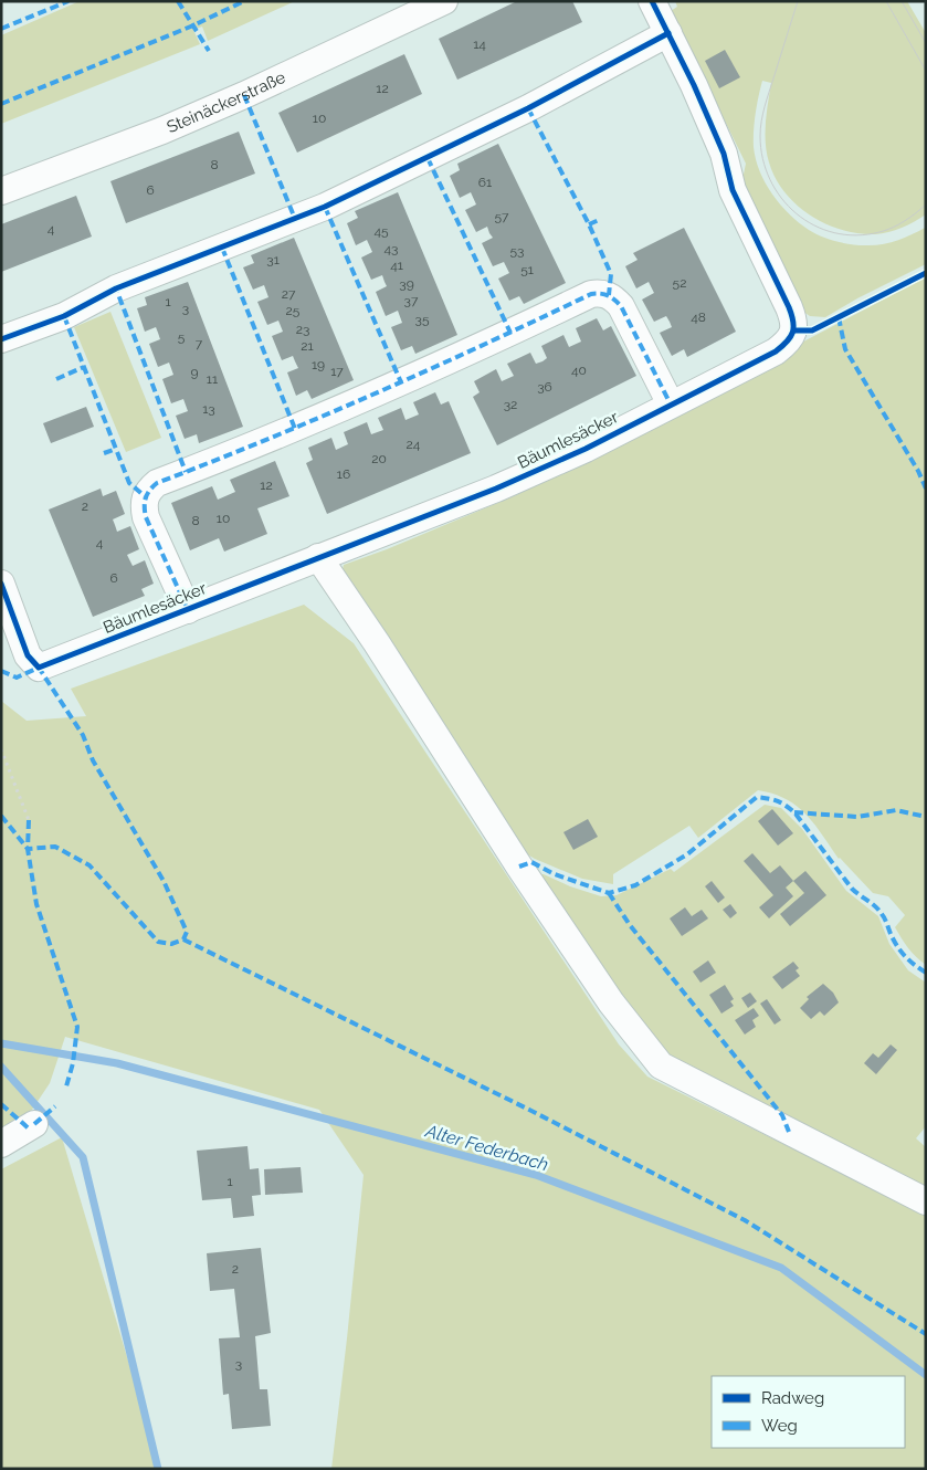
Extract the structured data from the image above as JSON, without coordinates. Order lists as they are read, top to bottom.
{
  "streets": {
    "street": ["Steinäckerstraße", "Bäumlesäcker"]
  },
  "water": ["Alter Federbach"],
  "house_numbers": [
    "14",
    "12",
    "10",
    "8",
    "61",
    "6",
    "57",
    "4",
    "45",
    "43",
    "53",
    "31",
    "41",
    "51",
    "52",
    "39",
    "27",
    "37",
    "1",
    "3",
    "25",
    "48",
    "35",
    "23",
    "5",
    "7",
    "21",
    "19",
    "40",
    "17",
    "9",
    "11",
    "36",
    "32",
    "13",
    "24",
    "20",
    "16",
    "12",
    "2",
    "10",
    "8",
    "4",
    "6",
    "1",
    "2",
    "3"
  ],
  "legend": ["Radweg", "Weg"]
}
